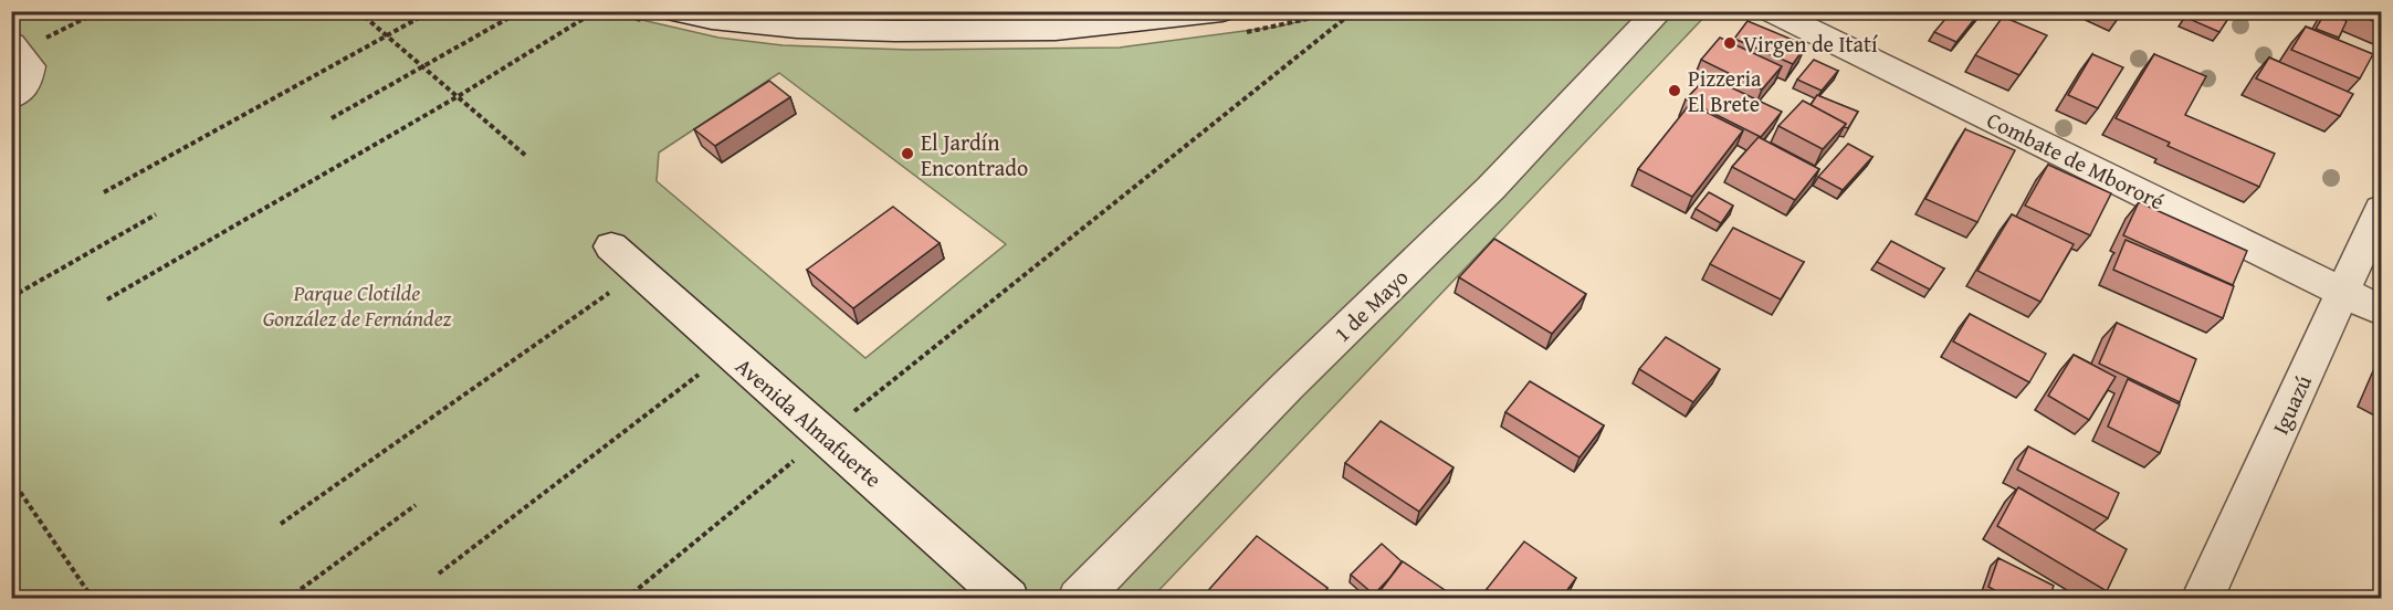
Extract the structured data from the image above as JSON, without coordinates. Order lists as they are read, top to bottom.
{
  "streets": {
    "street": [
      "Combate de Mbororé",
      "1 de Mayo",
      "Iguazú",
      "Avenida Almafuerte"
    ]
  },
  "crossings": [
    ["Combate de Mbororé", "Iguazú"]
  ],
  "parks": ["Parque Clotilde González de Fernández"],
  "places": ["Virgen de Itatí", "Pizzeria El Brete", "El Jardín Encontrado"]
}
